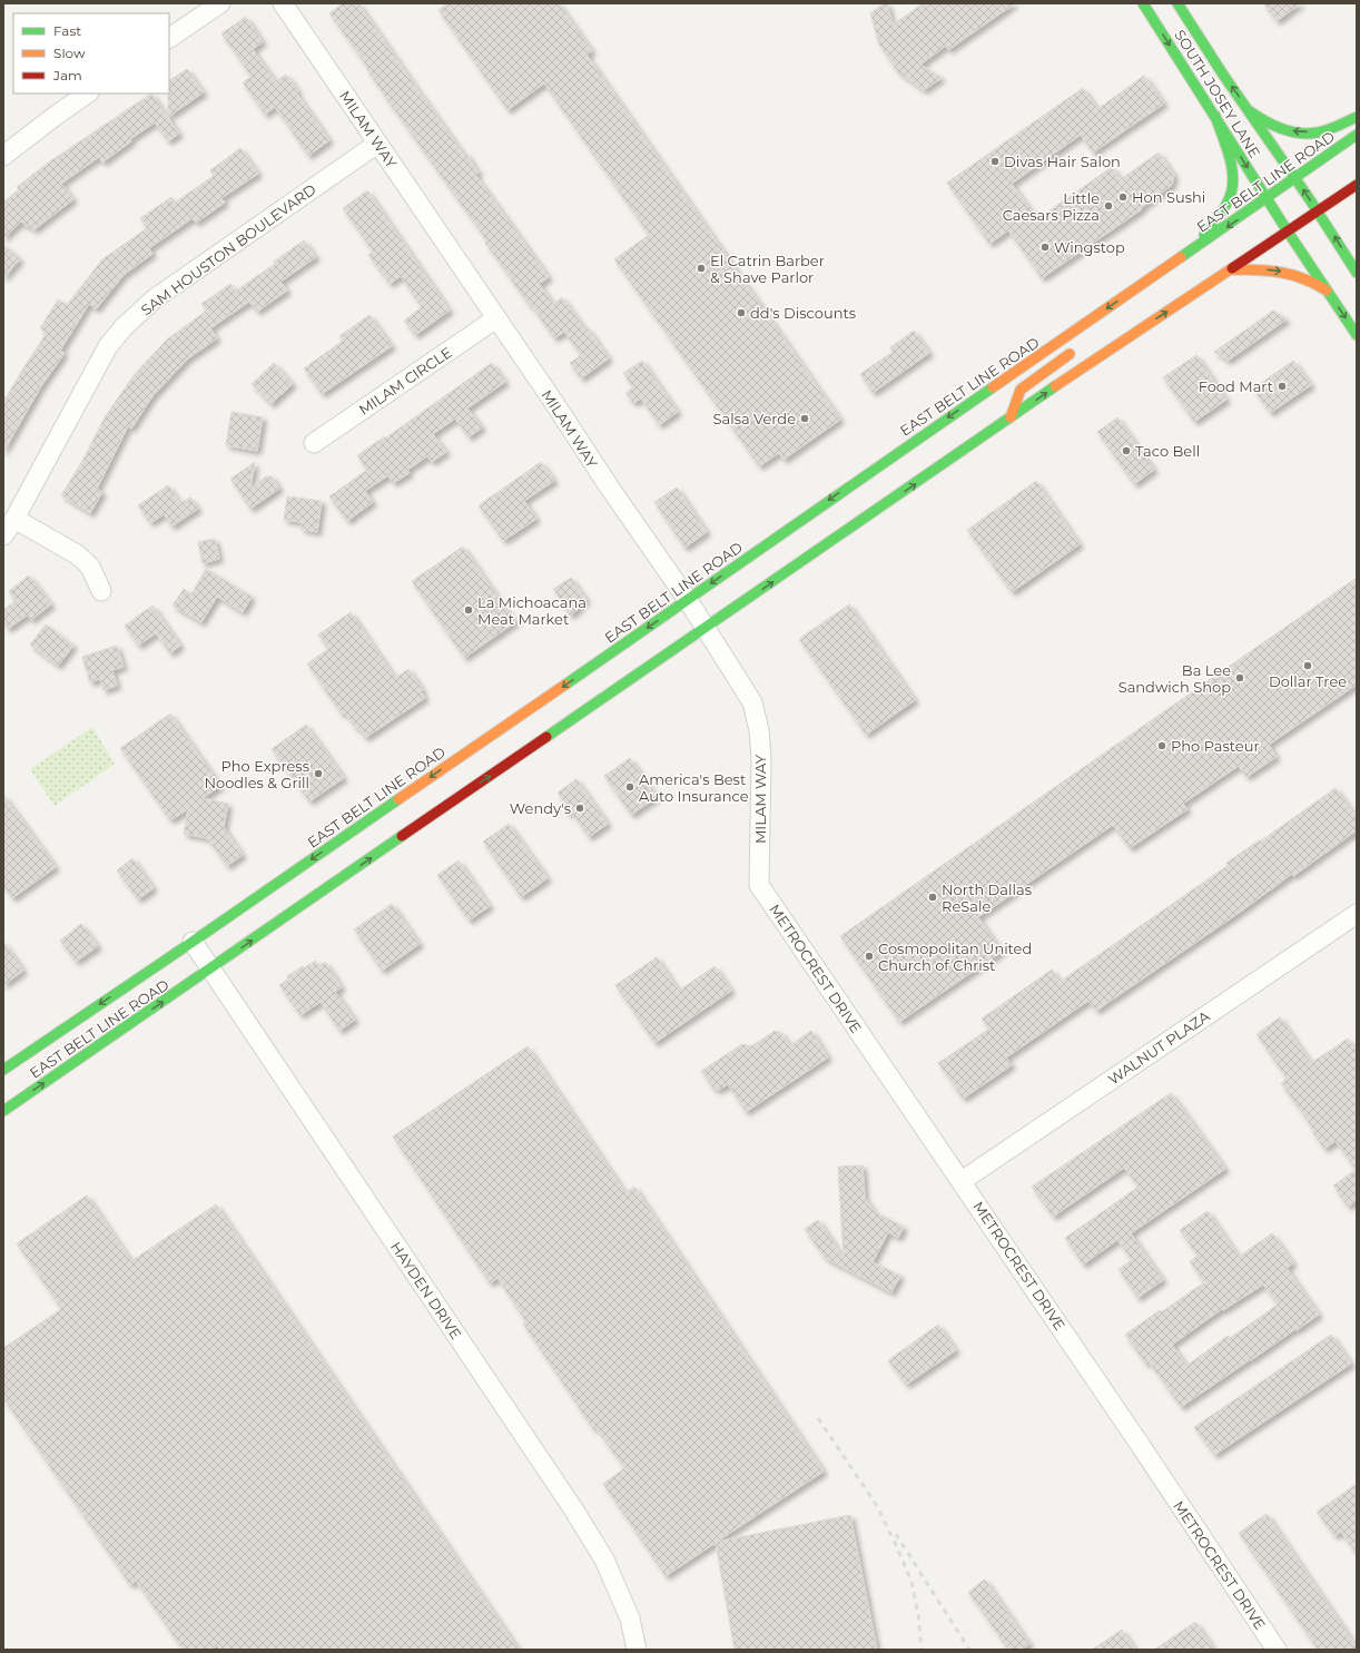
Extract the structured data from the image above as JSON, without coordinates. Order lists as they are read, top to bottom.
{
  "streets": {
    "main road": ["SOUTH JOSEY LANE", "EAST BELT LINE ROAD"],
    "street": [
      "MILAM WAY",
      "SAM HOUSTON BOULEVARD",
      "MILAM CIRCLE",
      "METROCREST DRIVE",
      "WALNUT PLAZA",
      "HAYDEN DRIVE"
    ]
  },
  "crossings": [
    ["SOUTH JOSEY LANE", "EAST BELT LINE ROAD"],
    ["MILAM WAY", "EAST BELT LINE ROAD"],
    ["MILAM WAY", "SAM HOUSTON BOULEVARD"],
    ["MILAM WAY", "MILAM CIRCLE"],
    ["MILAM WAY", "METROCREST DRIVE"],
    ["EAST BELT LINE ROAD", "HAYDEN DRIVE"],
    ["METROCREST DRIVE", "WALNUT PLAZA"]
  ],
  "places": [
    "Divas Hair Salon",
    "Hon Sushi",
    "Little Caesars Pizza",
    "Wingstop",
    "El Catrin Barber & Shave Parlor",
    "dd's Discounts",
    "Food Mart",
    "Salsa Verde",
    "Taco Bell",
    "La Michoacana Meat Market",
    "Dollar Tree",
    "Ba Lee Sandwich Shop",
    "Pho Pasteur",
    "Pho Express Noodles & Grill",
    "America's Best Auto Insurance",
    "Wendy's",
    "North Dallas ReSale",
    "Cosmopolitan United Church of Christ"
  ],
  "legend": ["Fast", "Slow", "Jam"]
}
